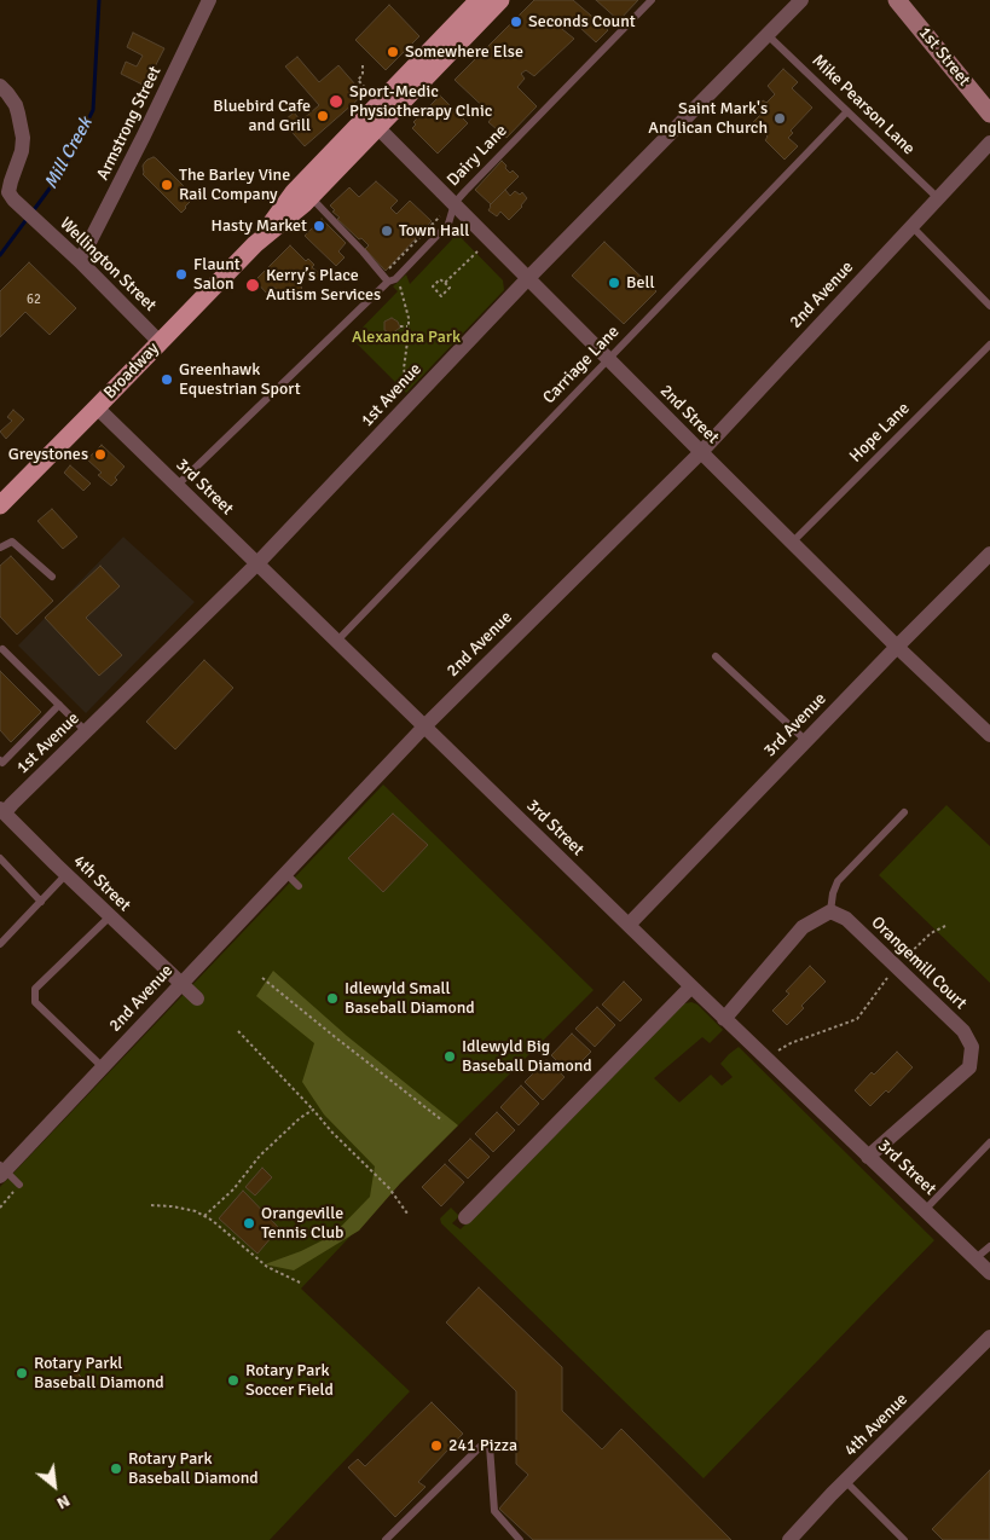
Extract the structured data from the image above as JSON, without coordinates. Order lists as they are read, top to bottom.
{
  "streets": {
    "main road": ["1st Street", "Broadway"],
    "street": [
      "Armstrong Street",
      "Wellington Street",
      "2nd Avenue",
      "1st Avenue",
      "2nd Street",
      "3rd Street",
      "3rd Avenue",
      "4th Street",
      "Orangemill Court",
      "4th Avenue"
    ],
    "lane": [
      "Mike Pearson Lane",
      "Dairy Lane",
      "Carriage Lane",
      "Hope Lane"
    ]
  },
  "crossings": [
    ["Mike Pearson Lane", "2nd Avenue"],
    ["Mike Pearson Lane", "Carriage Lane"],
    ["Mike Pearson Lane", "1st Avenue"],
    ["Armstrong Street", "Wellington Street"],
    ["Dairy Lane", "2nd Street"],
    ["Dairy Lane", "3rd Street"],
    ["Wellington Street", "Broadway"],
    ["2nd Avenue", "2nd Street"],
    ["2nd Avenue", "3rd Street"],
    ["2nd Avenue", "4th Street"],
    ["Carriage Lane", "2nd Street"],
    ["Carriage Lane", "3rd Street"],
    ["Broadway", "2nd Street"],
    ["Broadway", "3rd Street"],
    ["1st Avenue", "2nd Street"],
    ["1st Avenue", "3rd Street"],
    ["1st Avenue", "4th Street"],
    ["2nd Street", "Hope Lane"],
    ["2nd Street", "3rd Avenue"],
    ["3rd Street", "3rd Avenue"],
    ["3rd Street", "Orangemill Court"]
  ],
  "water": ["Mill Creek"],
  "parks": ["Alexandra Park"],
  "places": [
    "Seconds Count",
    "Somewhere Else",
    "Sport-Medic Physiotherapy Clnic",
    "Bluebird Cafe and Grill",
    "Saint Mark's Anglican Church",
    "The Barley Vine Rail Company",
    "Hasty Market",
    "Town Hall",
    "Flaunt Salon",
    "Bell",
    "Kerry’s Place Autism Services",
    "Greenhawk Equestrian Sport",
    "Greystones",
    "Idlewyld Small Baseball Diamond",
    "Idlewyld Big Baseball Diamond",
    "Orangeville Tennis Club",
    "Rotary Parkl Baseball Diamond",
    "Rotary Park Soccer Field",
    "241 Pizza",
    "Rotary Park Baseball Diamond"
  ],
  "house_numbers": ["62"],
  "north": "bottom right"
}
